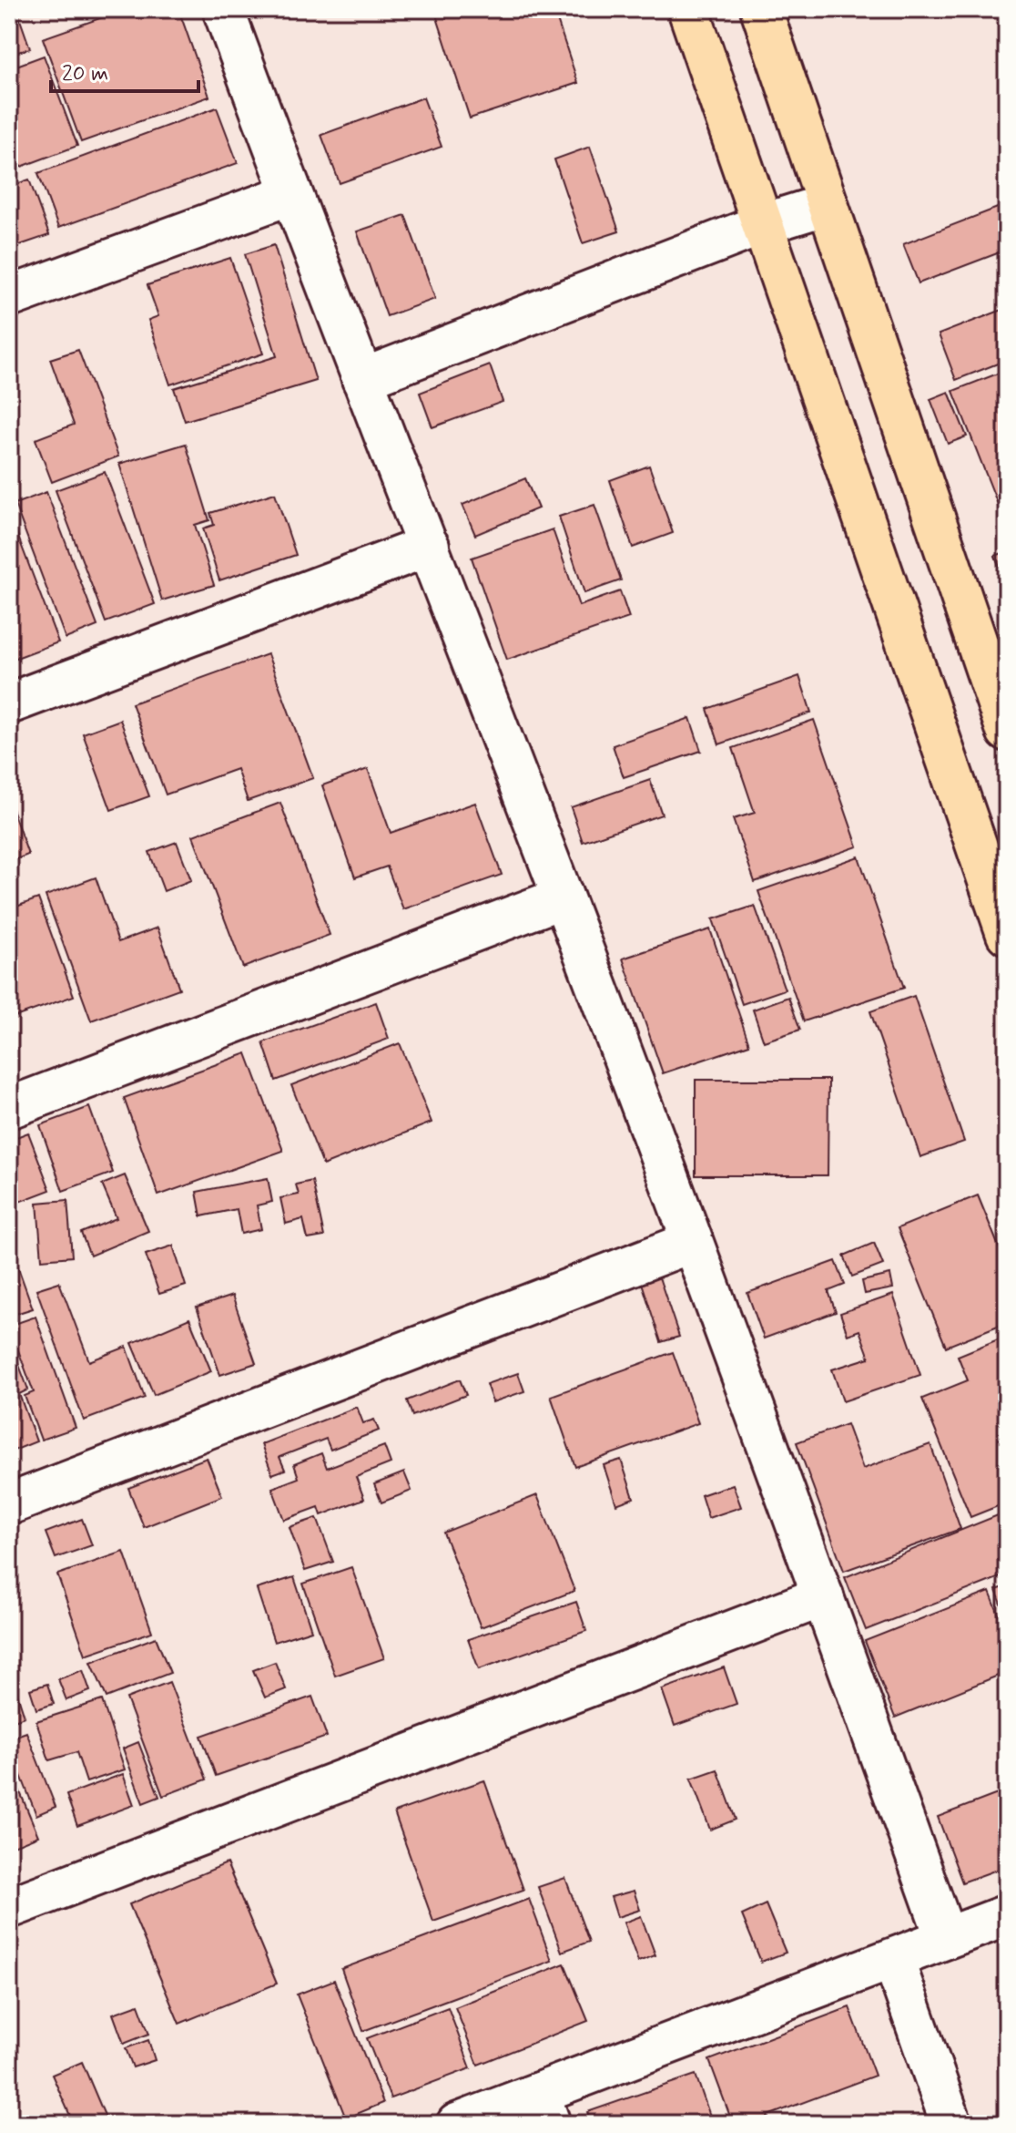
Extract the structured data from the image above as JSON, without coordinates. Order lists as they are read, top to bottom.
{
  "scale_bar": "20 m"
}
